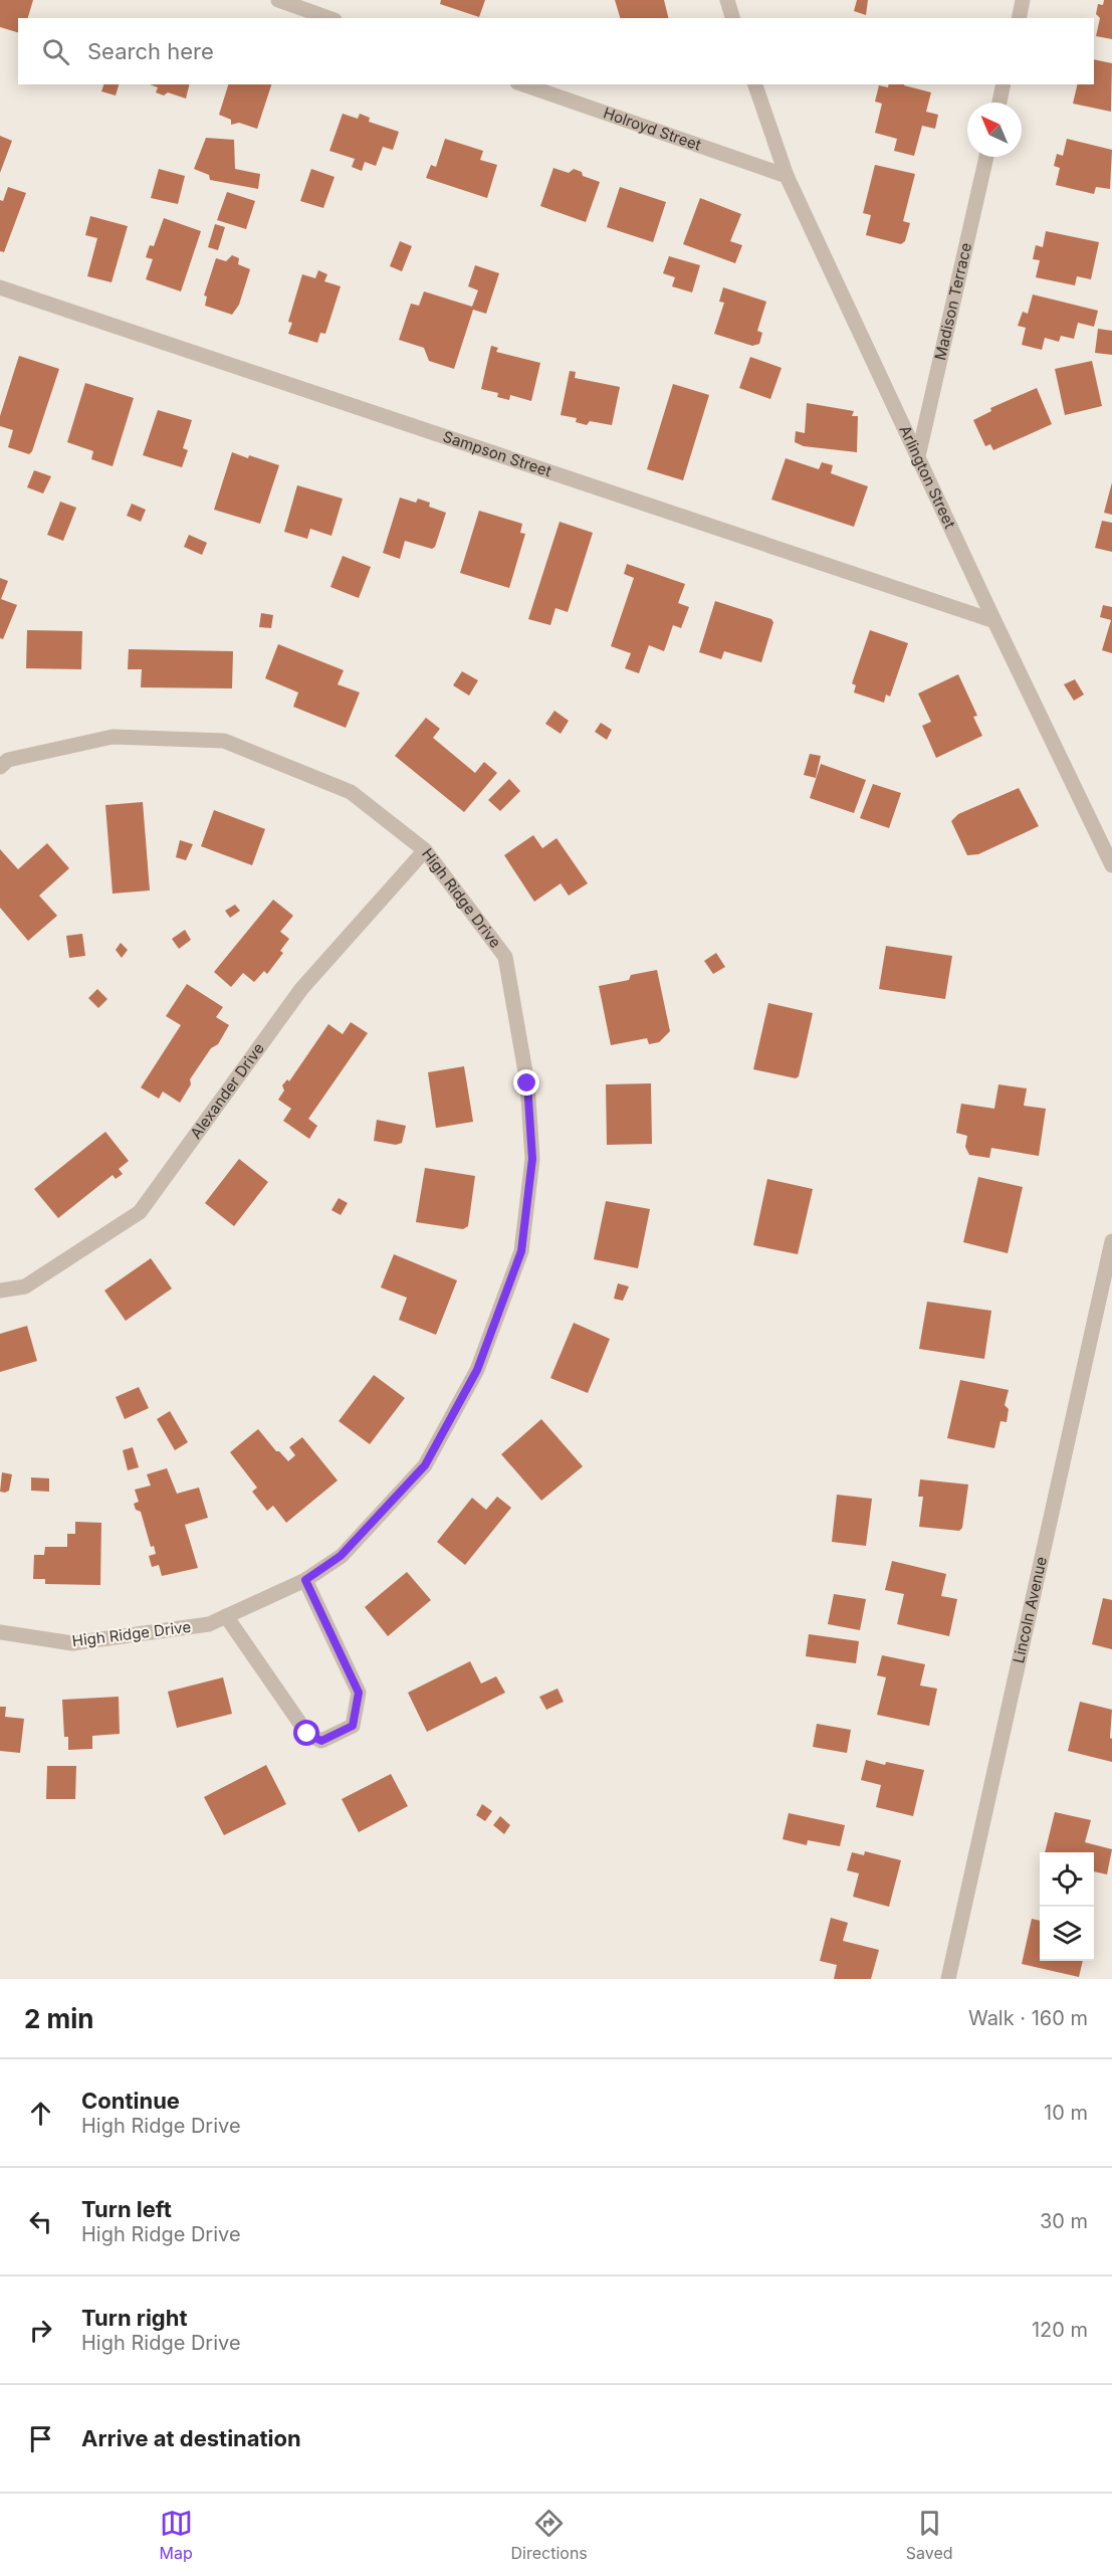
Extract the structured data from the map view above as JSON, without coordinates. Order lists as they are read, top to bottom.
{
  "streets": {
    "street": [
      "Holroyd Street",
      "Madison Terrace",
      "Sampson Street",
      "Arlington Street",
      "High Ridge Drive",
      "Alexander Drive",
      "Lincoln Avenue"
    ]
  },
  "crossings": [
    ["Holroyd Street", "Arlington Street"],
    ["Madison Terrace", "Arlington Street"],
    ["Sampson Street", "Arlington Street"],
    ["High Ridge Drive", "Alexander Drive"]
  ],
  "north": "top left",
  "page": {
    "search": "Search here",
    "heading": ["2 min", "Walk · 160 m"],
    "list": [
      ["Continue", "High Ridge Drive", "10 m"],
      ["Turn left", "High Ridge Drive", "30 m"],
      ["Turn right", "High Ridge Drive", "120 m"],
      "Arrive at destination"
    ],
    "nav": ["Map", "Directions", "Saved"]
  }
}
